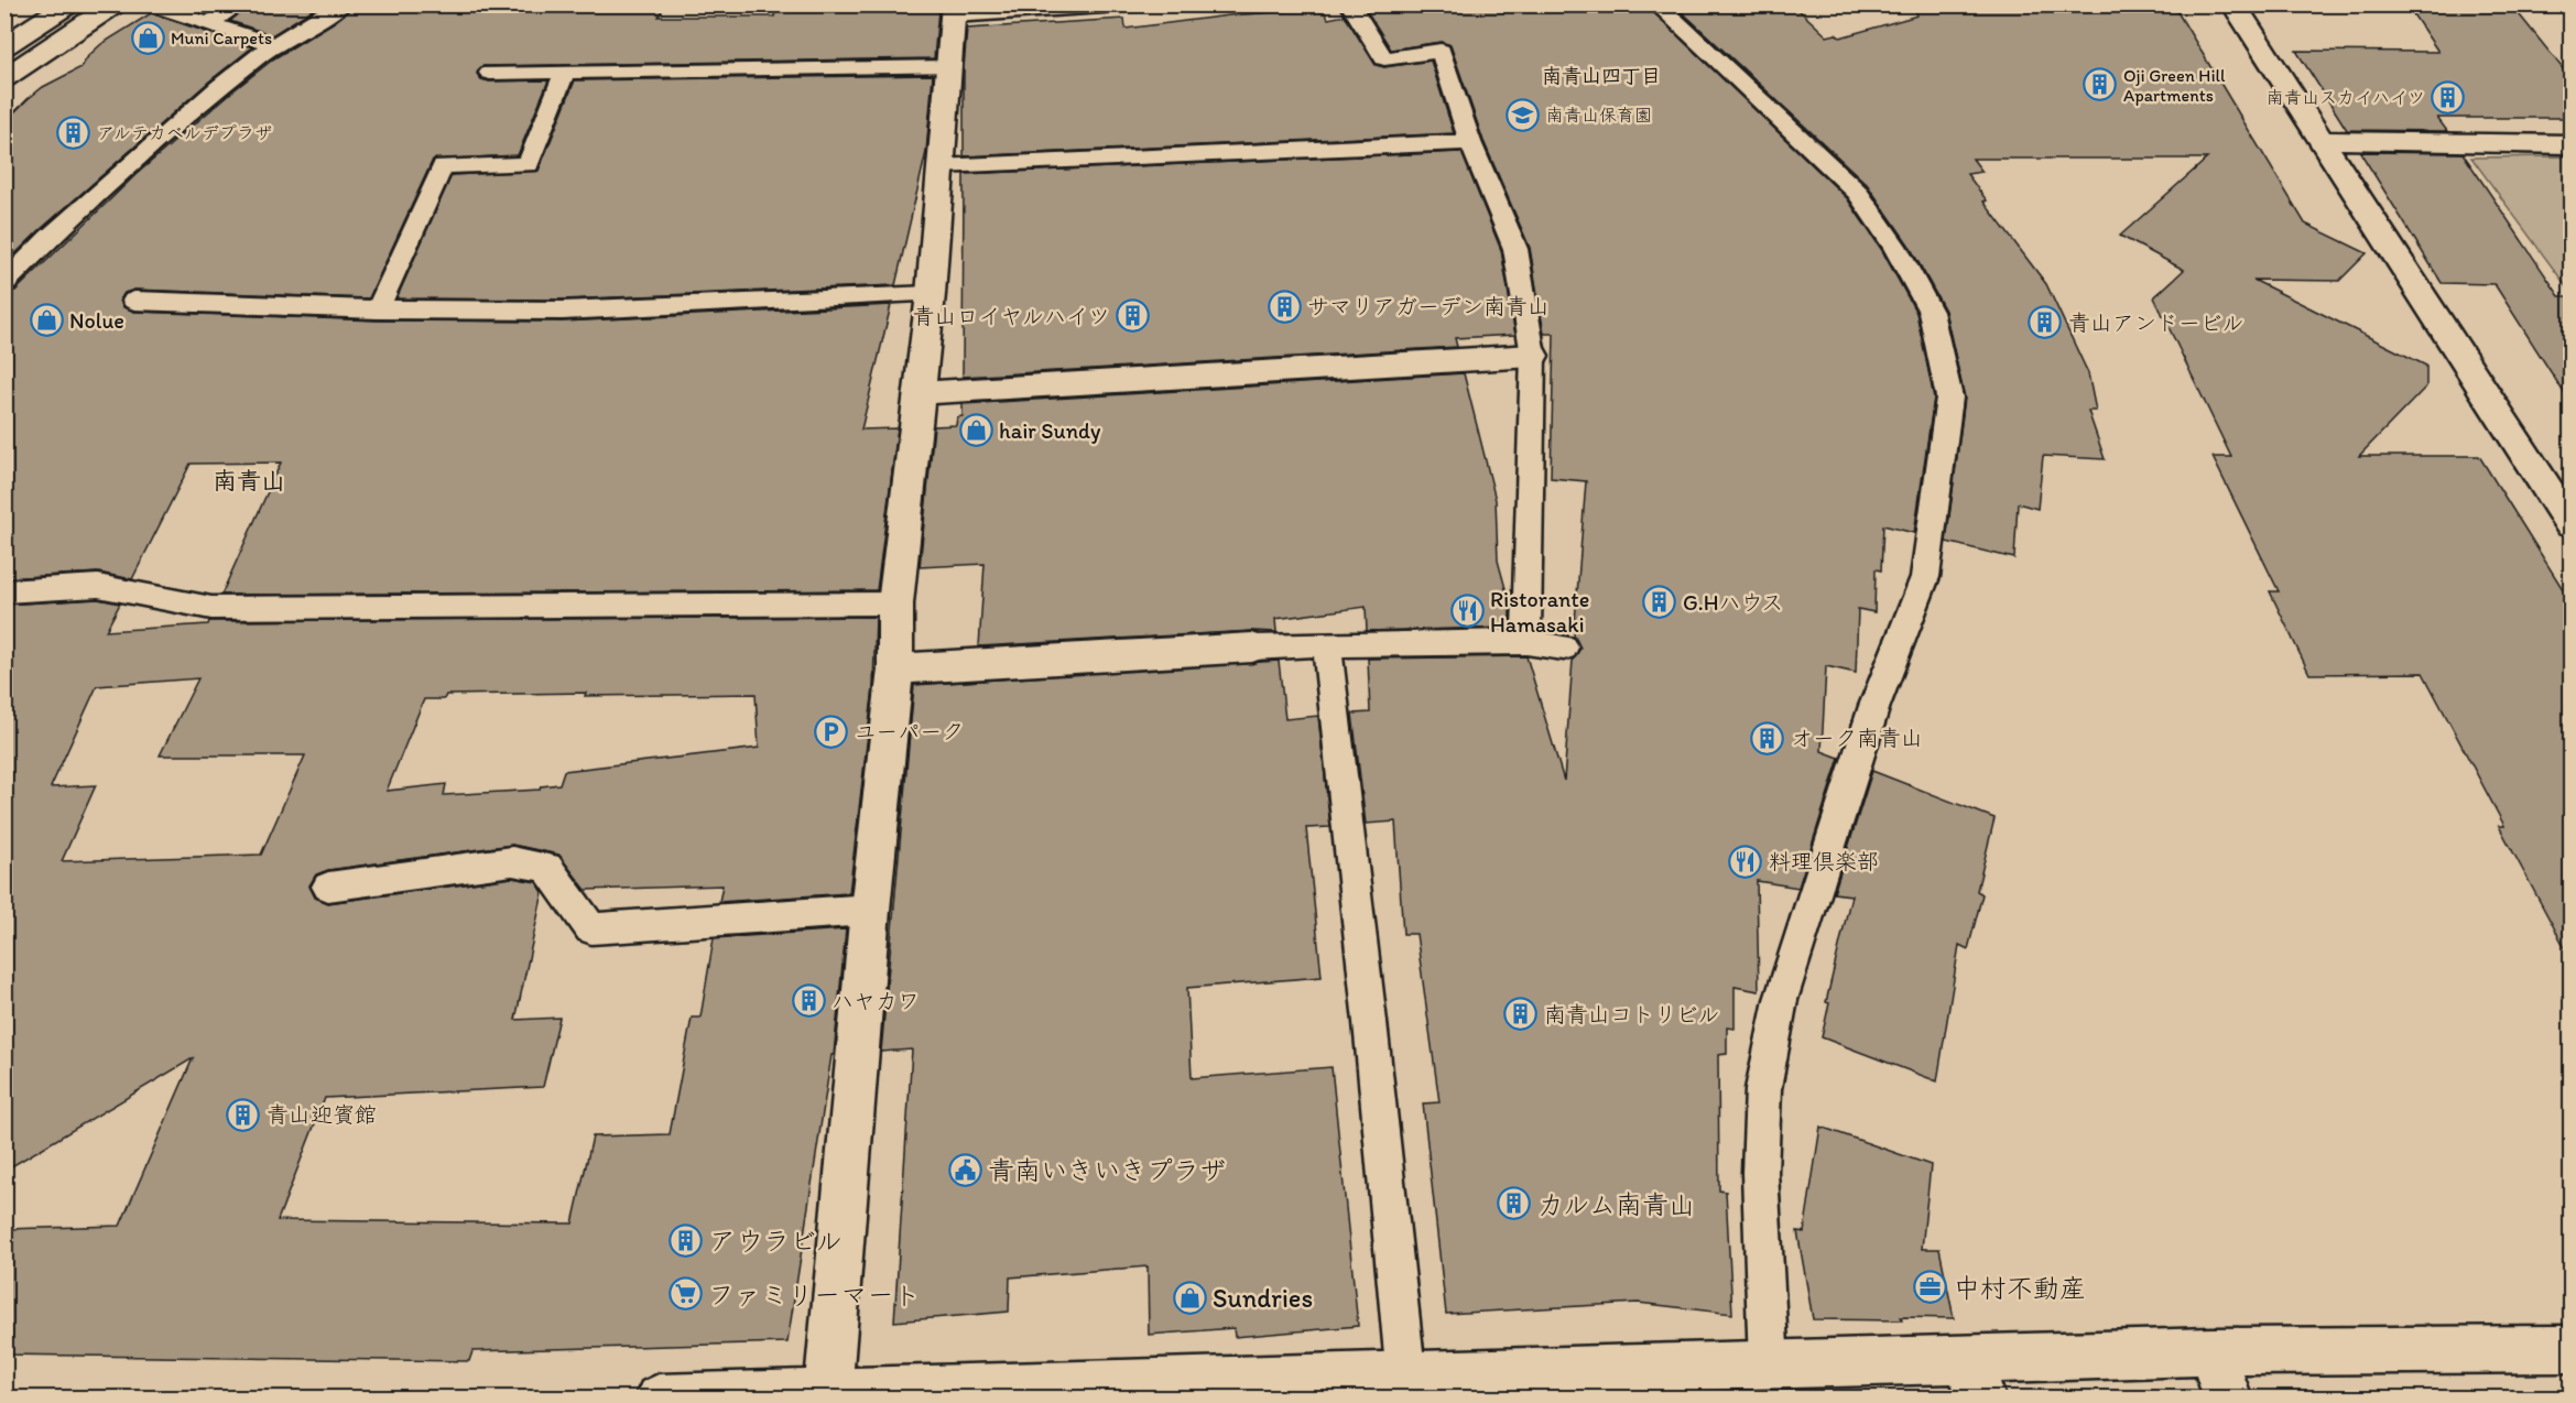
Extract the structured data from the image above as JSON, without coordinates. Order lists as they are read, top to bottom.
{
  "districts": ["南青山四丁目", "南青山"],
  "places": {
    "shop": [
      "Muni Carpets",
      "Nolue",
      "hair Sundy",
      "Sundries"
    ],
    "building": [
      "Oji Green Hill Apartments",
      "南青山スカイハイツ",
      "アルテカベルデプラザ",
      "サマリアガーデン南青山",
      "青山ロイヤルハイツ",
      "青山アンドービル",
      "G.Hハウス",
      "オーク南青山",
      "ハヤカワ",
      "南青山コトリビル",
      "青山迎賓館",
      "カルム南青山",
      "アウラビル"
    ],
    "school or university": ["南青山保育園"],
    "restaurant": ["Ristorante Hamasaki", "料理倶楽部"],
    "parking": ["ユーパーク"],
    "public building": ["青南いきいきプラザ"],
    "office": ["中村不動産"],
    "supermarket": ["ファミリーマート"]
  }
}
